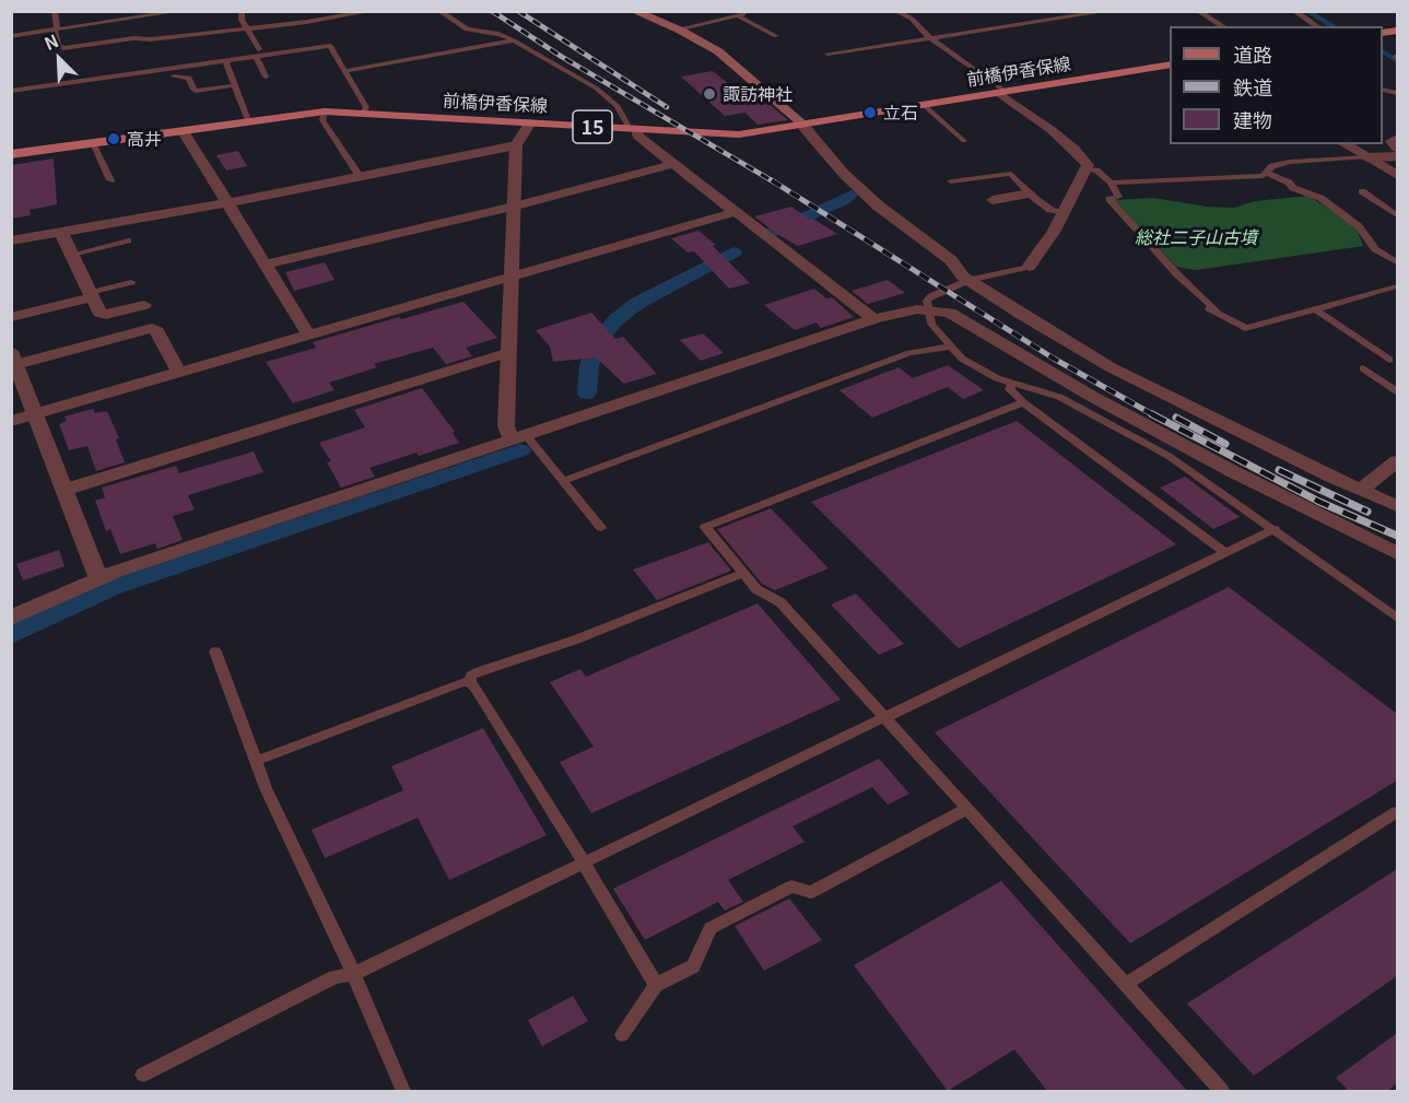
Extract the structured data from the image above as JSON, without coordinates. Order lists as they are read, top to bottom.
{
  "streets": {
    "main road": ["前橋伊香保線", "15"]
  },
  "parks": ["総社二子山古墳"],
  "places": ["諏訪神社", "立石", "高井"],
  "legend": ["道路", "鉄道", "建物"],
  "north": "top left"
}
